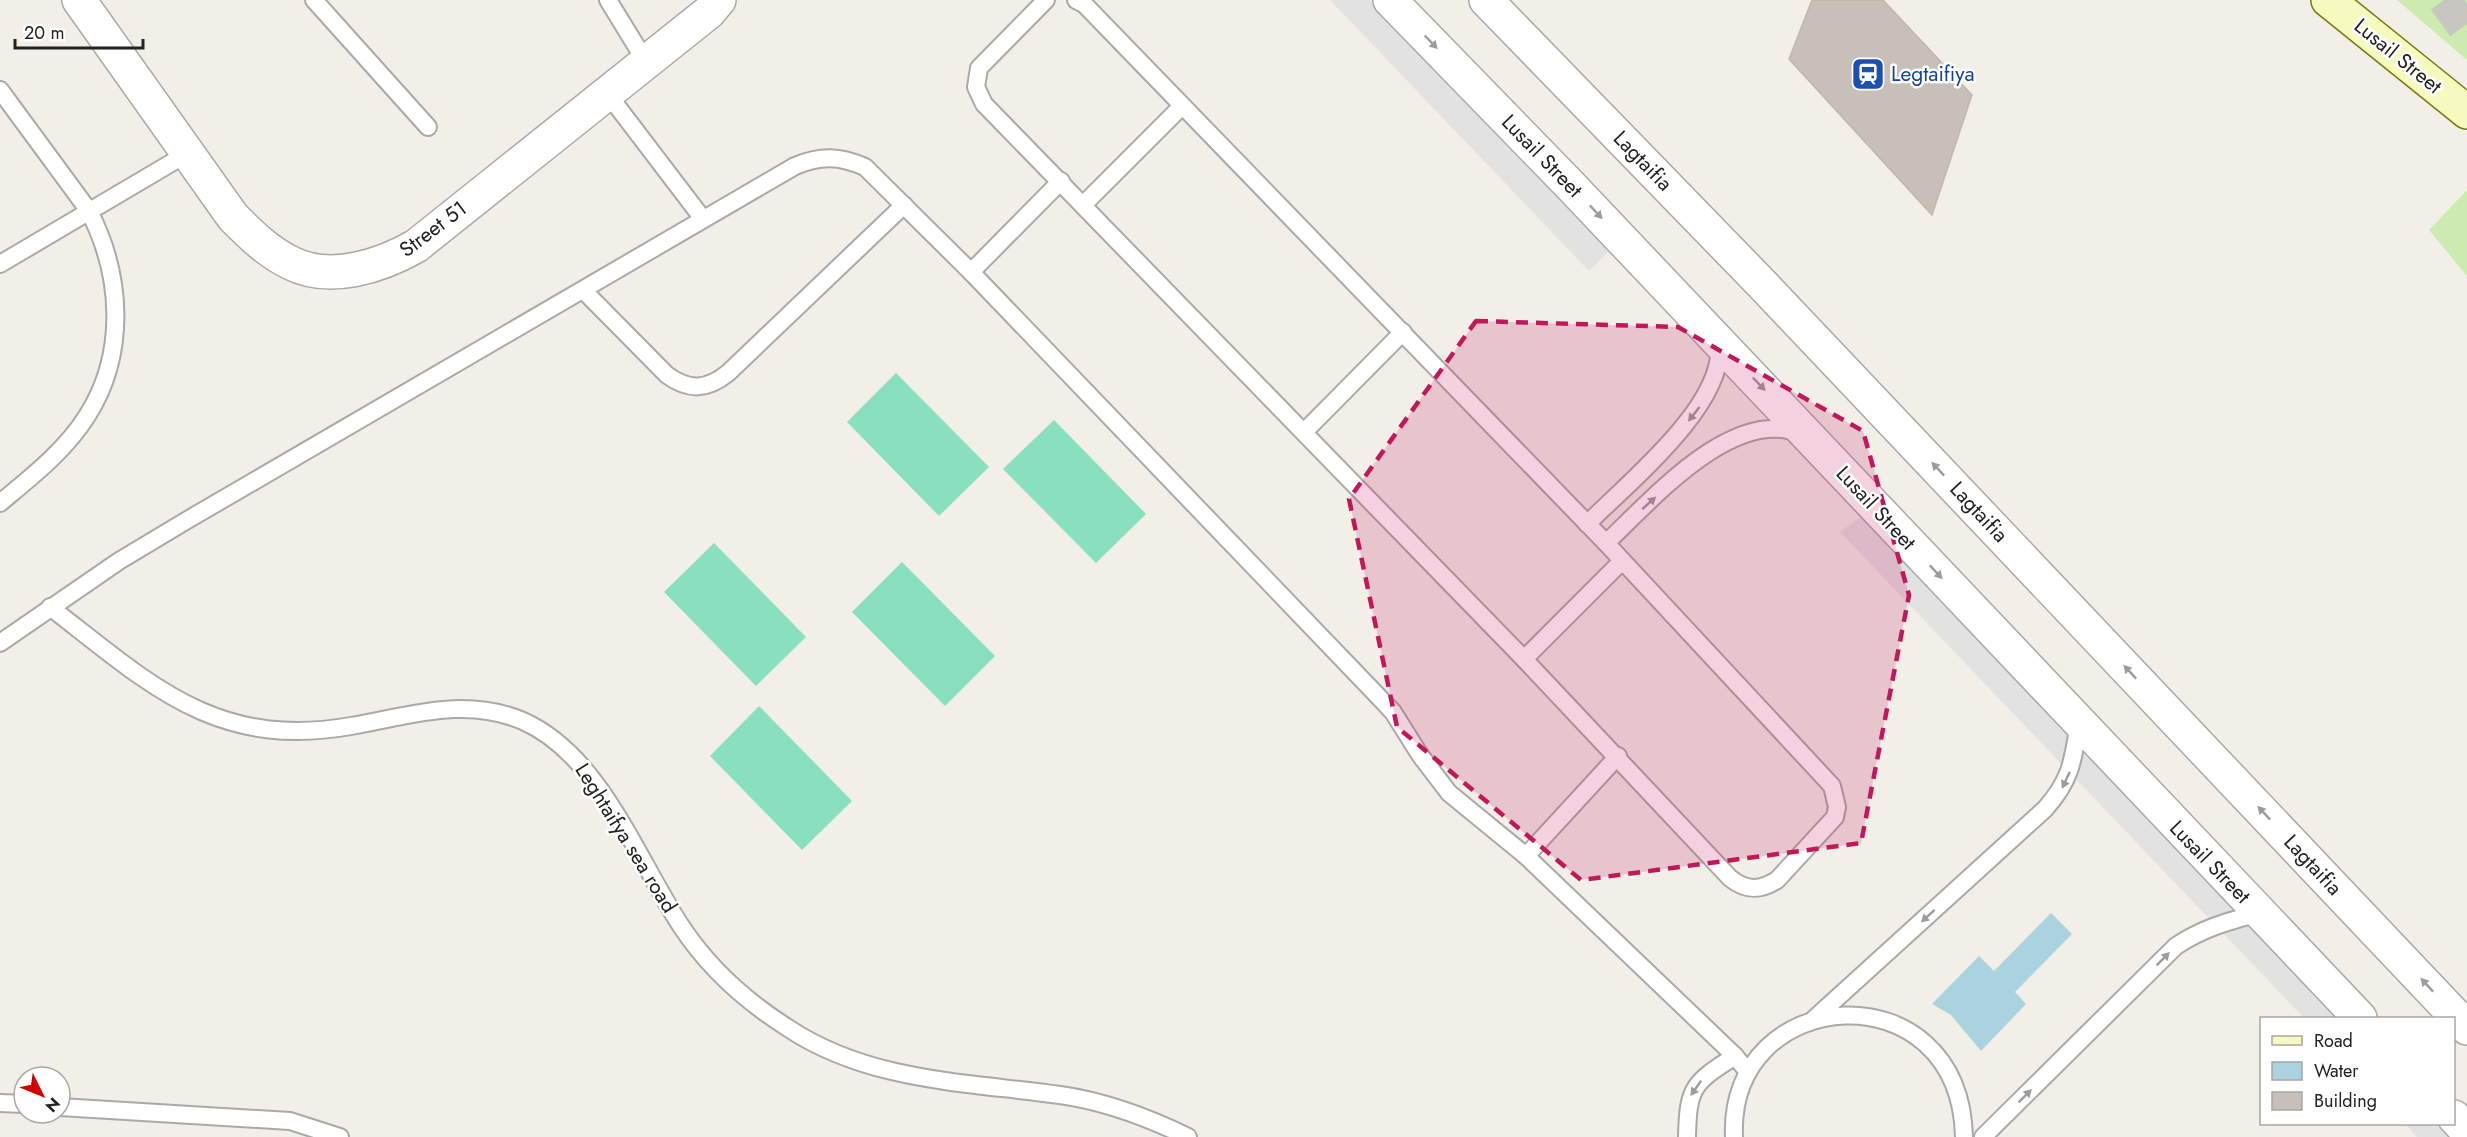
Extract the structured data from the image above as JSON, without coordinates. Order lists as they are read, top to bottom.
{
  "streets": {
    "street": ["Lusail Street", "Lagtaifia", "Street 51"],
    "lane": ["Leghtaifya sea road"]
  },
  "one_way": ["Lusail Street", "Lagtaifia"],
  "places": {
    "station": ["Legtaifiya"]
  },
  "legend": ["Road", "Water", "Building"],
  "scale_bar": "20 m",
  "north": "bottom right"
}
